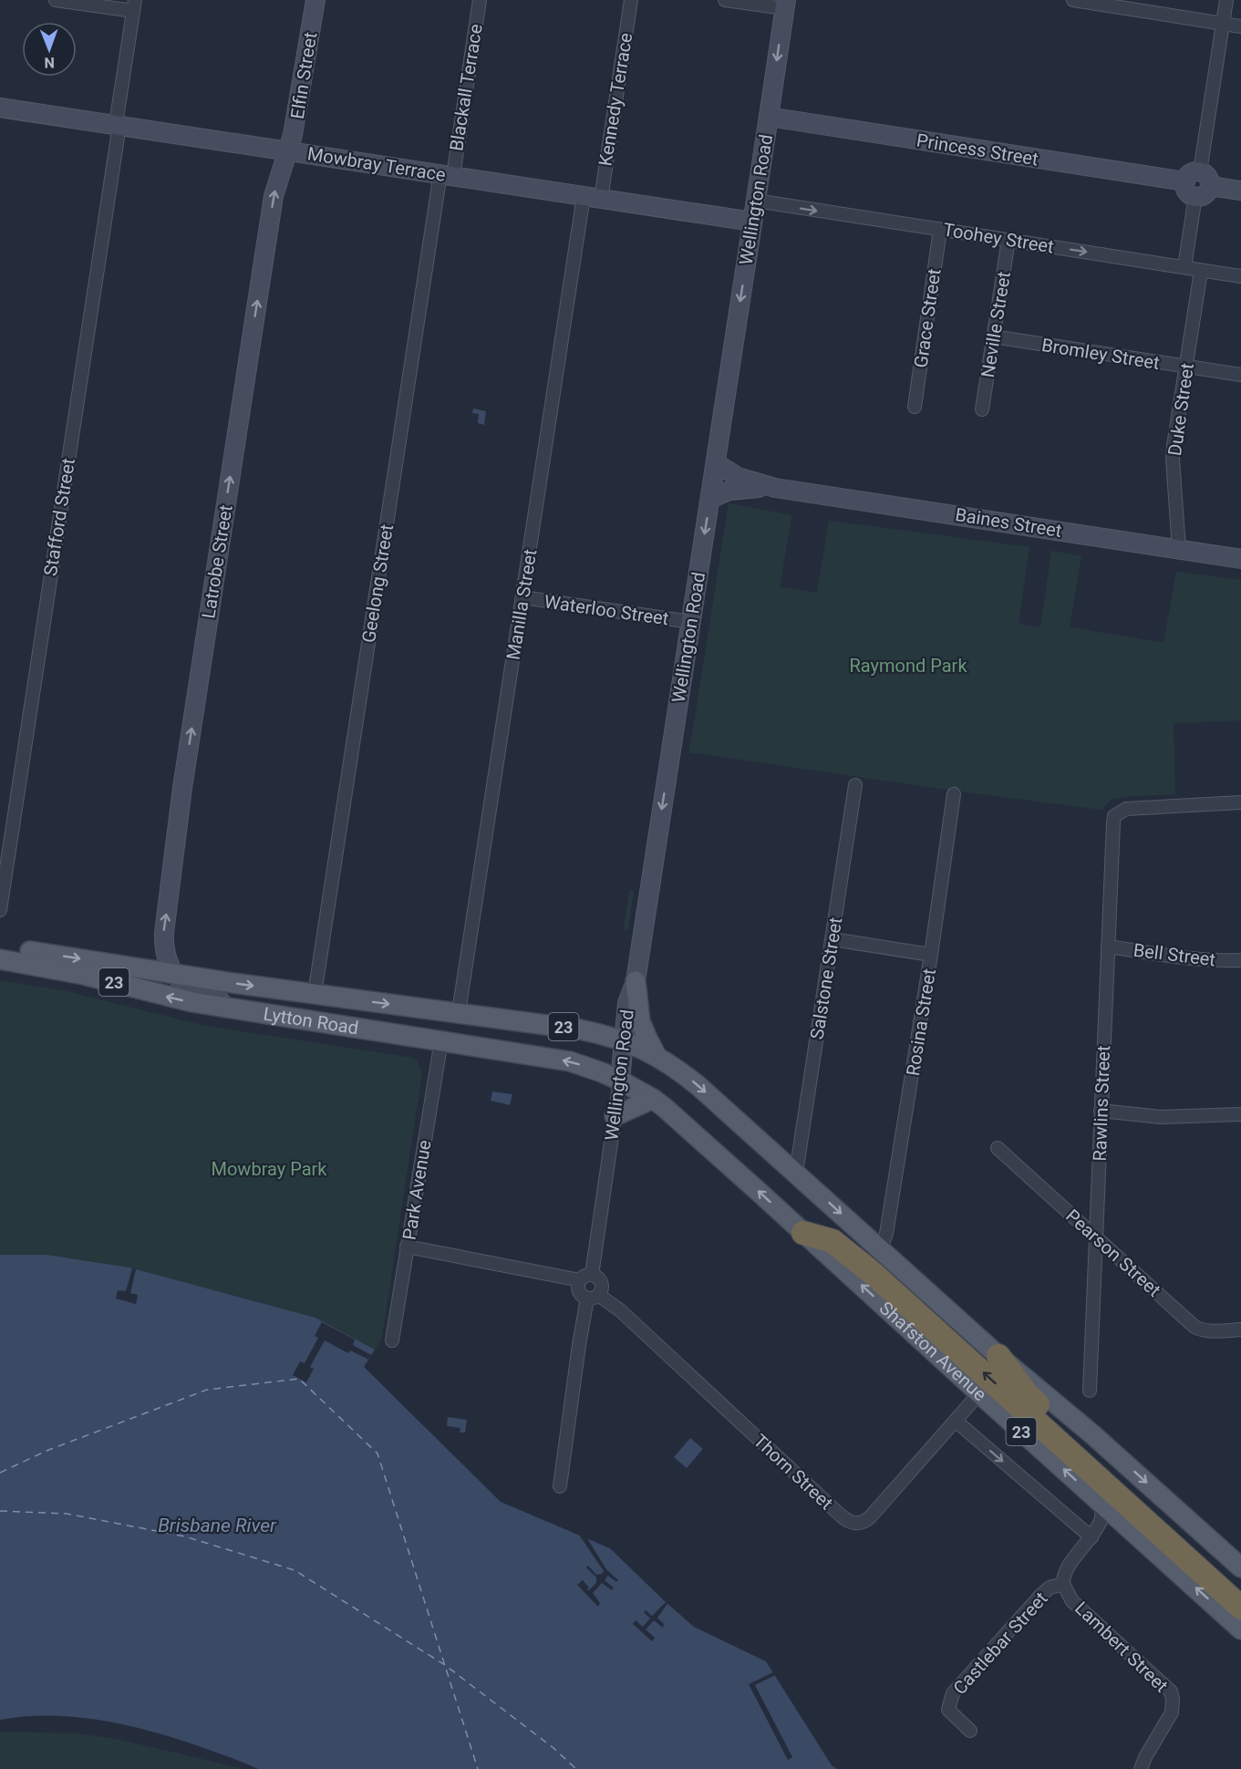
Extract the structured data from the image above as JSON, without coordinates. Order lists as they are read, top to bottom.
{
  "streets": {
    "main road": [
      "Elfin Street",
      "Princess Street",
      "Mowbray Terrace",
      "Wellington Road",
      "Baines Street",
      "Latrobe Street",
      "23",
      "Lytton Road",
      "Shafston Avenue"
    ],
    "street": [
      "Blackall Terrace",
      "Kennedy Terrace",
      "Toohey Street",
      "Grace Street",
      "Neville Street",
      "Bromley Street",
      "Duke Street",
      "Stafford Street",
      "Geelong Street",
      "Manilla Street",
      "Waterloo Street",
      "Bell Street",
      "Salstone Street",
      "Rosina Street",
      "Rawlins Street",
      "Park Avenue",
      "Pearson Street",
      "Thorn Street",
      "Castlebar Street",
      "Lambert Street"
    ]
  },
  "crossings": [
    ["Elfin Street", "Mowbray Terrace"],
    ["Elfin Street", "Latrobe Street"],
    ["Blackall Terrace", "Mowbray Terrace"],
    ["Blackall Terrace", "Geelong Street"],
    ["Kennedy Terrace", "Mowbray Terrace"],
    ["Kennedy Terrace", "Manilla Street"],
    ["Princess Street", "Wellington Road"],
    ["Mowbray Terrace", "Wellington Road"],
    ["Mowbray Terrace", "Stafford Street"],
    ["Mowbray Terrace", "Latrobe Street"],
    ["Mowbray Terrace", "Geelong Street"],
    ["Mowbray Terrace", "Manilla Street"],
    ["Wellington Road", "Toohey Street"],
    ["Wellington Road", "Baines Street"],
    ["Wellington Road", "Waterloo Street"],
    ["Wellington Road", "23"],
    ["Wellington Road", "Lytton Road"],
    ["Wellington Road", "Shafston Avenue"],
    ["Wellington Road", "Thorn Street"],
    ["Toohey Street", "Grace Street"],
    ["Toohey Street", "Neville Street"],
    ["Toohey Street", "Duke Street"],
    ["Neville Street", "Bromley Street"],
    ["Bromley Street", "Duke Street"],
    ["Duke Street", "Baines Street"],
    ["Latrobe Street", "Lytton Road"],
    ["Geelong Street", "Lytton Road"],
    ["Manilla Street", "Waterloo Street"],
    ["Manilla Street", "Lytton Road"],
    ["Bell Street", "Rawlins Street"],
    ["Salstone Street", "23"],
    ["23", "Lytton Road"],
    ["23", "Rosina Street"],
    ["Lytton Road", "Park Avenue"],
    ["Lytton Road", "Shafston Avenue"],
    ["Rawlins Street", "Pearson Street"],
    ["Shafston Avenue", "Thorn Street"],
    ["Shafston Avenue", "Castlebar Street"],
    ["Castlebar Street", "Lambert Street"]
  ],
  "one_way": ["Wellington Road", "Toohey Street", "Latrobe Street"],
  "water": ["Brisbane River"],
  "parks": ["Raymond Park", "Mowbray Park"],
  "north": "bottom"
}
